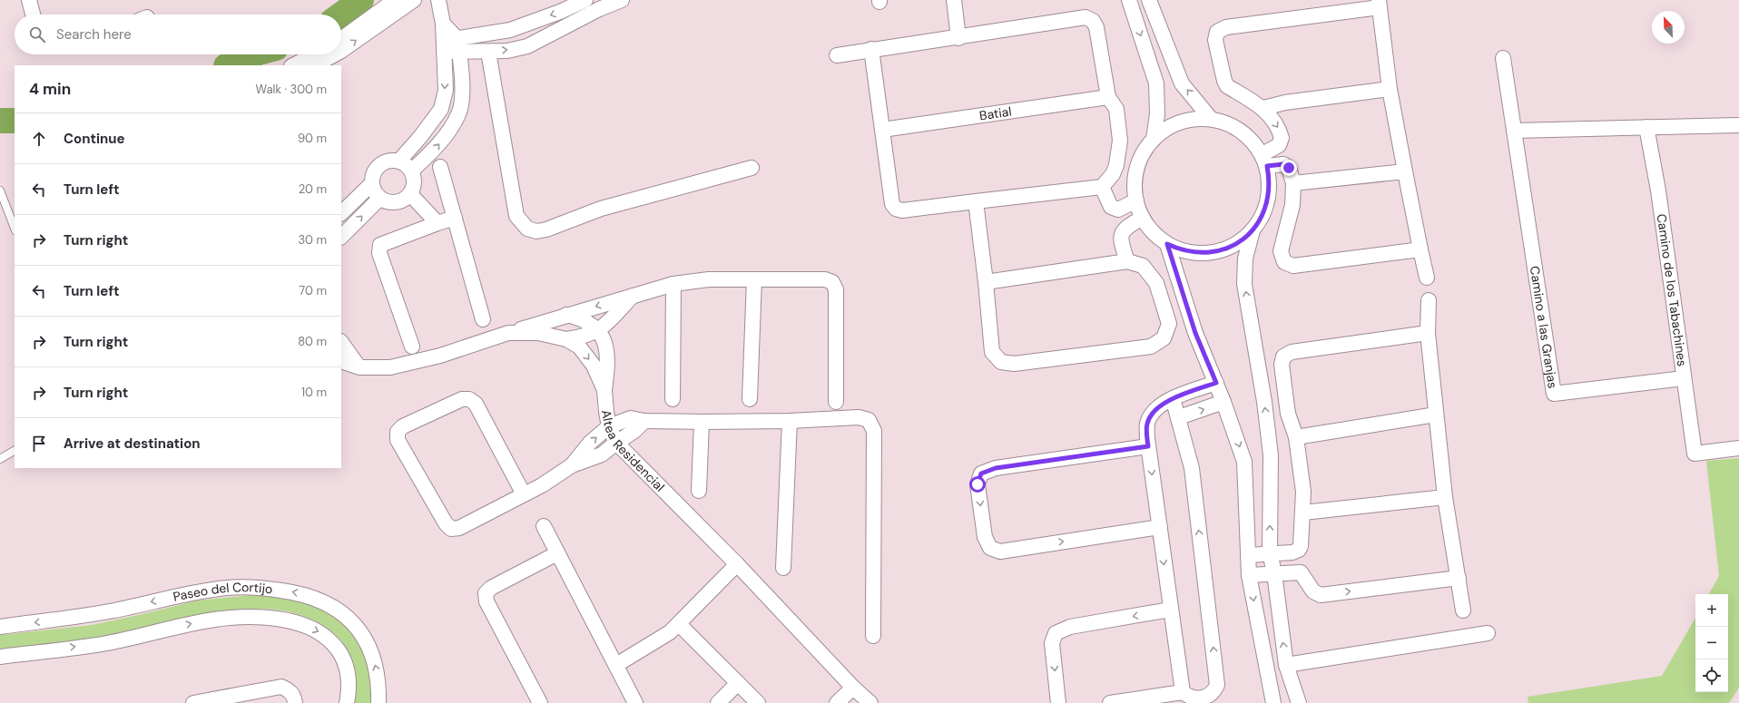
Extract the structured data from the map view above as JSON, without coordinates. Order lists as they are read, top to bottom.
{
  "streets": {
    "street": [
      "Batial",
      "Camino de los Tabachines",
      "Camino a las Granjas",
      "Altea Residencial",
      "Paseo del Cortijo"
    ]
  },
  "crossings": [
    ["Camino de los Tabachines", "Camino a las Granjas"]
  ],
  "north": "top left",
  "page": {
    "search": "Search here",
    "heading": ["4 min", "Walk · 300 m"],
    "list": [
      ["Continue", "90 m"],
      ["Turn left", "20 m"],
      ["Turn right", "30 m"],
      ["Turn left", "70 m"],
      ["Turn right", "80 m"],
      ["Turn right", "10 m"],
      "Arrive at destination"
    ],
    "map_buttons": ["+", "−"]
  }
}
